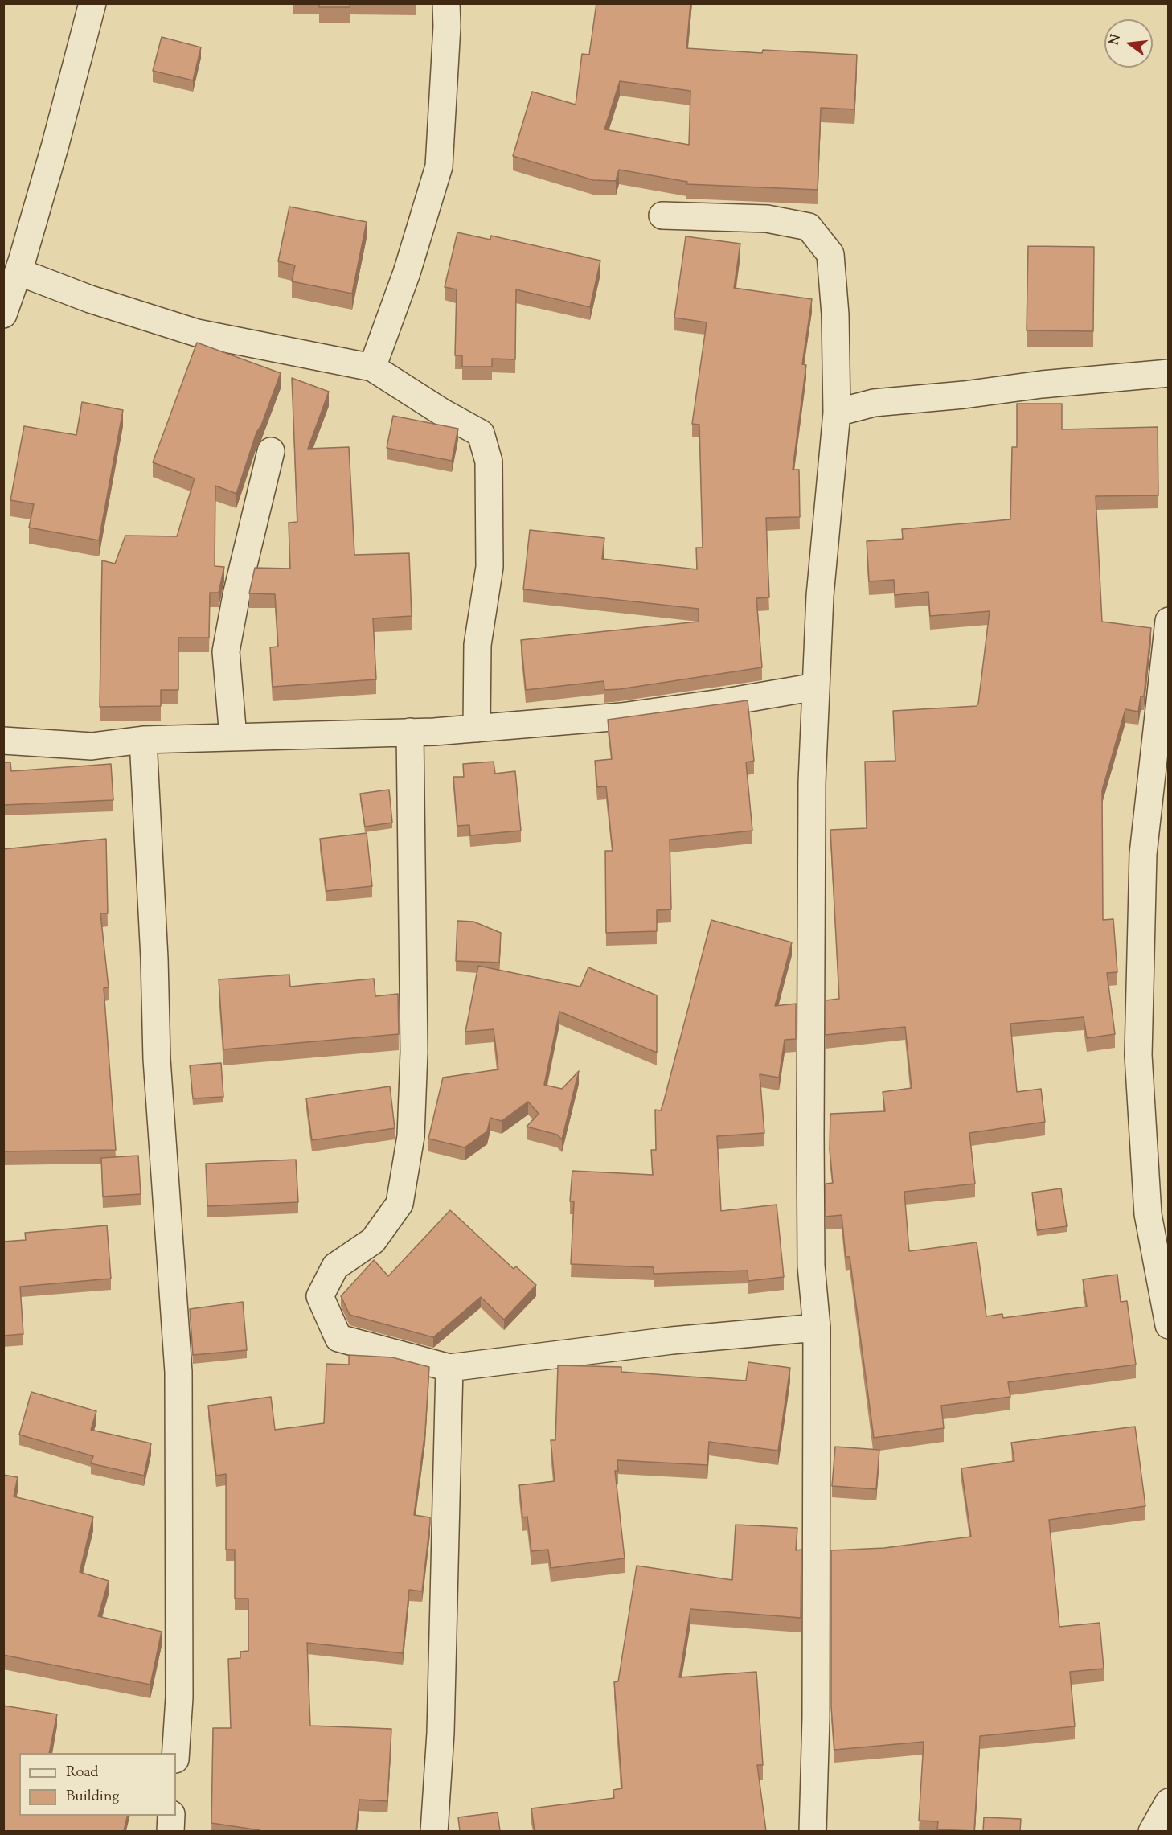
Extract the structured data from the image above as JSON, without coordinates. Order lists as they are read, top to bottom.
{
  "legend": ["Road", "Building"],
  "north": "left"
}
